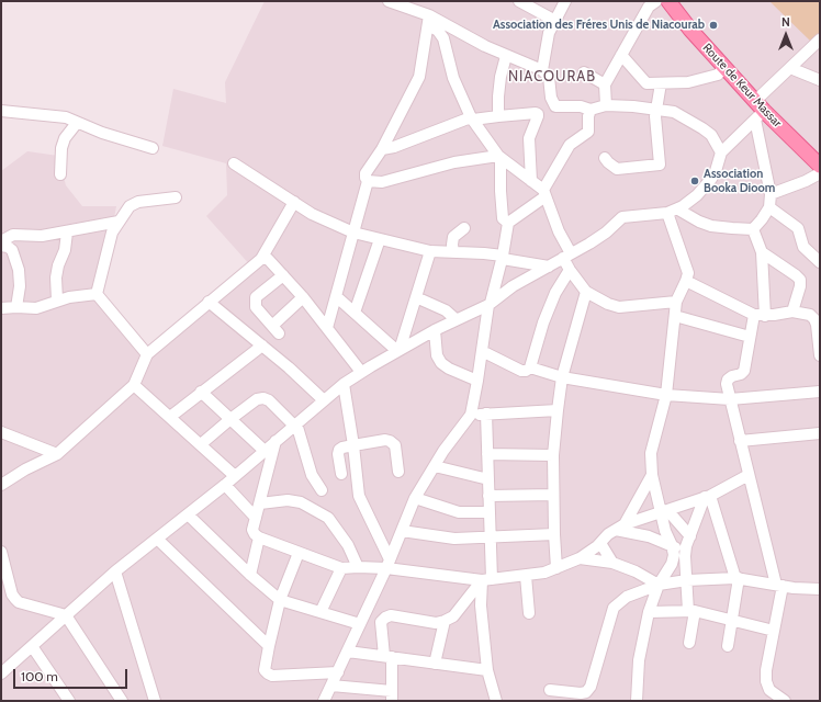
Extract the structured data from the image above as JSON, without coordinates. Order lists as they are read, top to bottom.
{
  "streets": {
    "main road": ["Route de Keur Massar"]
  },
  "districts": ["NIACOURAB"],
  "places": ["Association des Fréres Unis de Niacourab", "Association Booka Dioom"],
  "scale_bar": "100 m",
  "north": "top"
}
